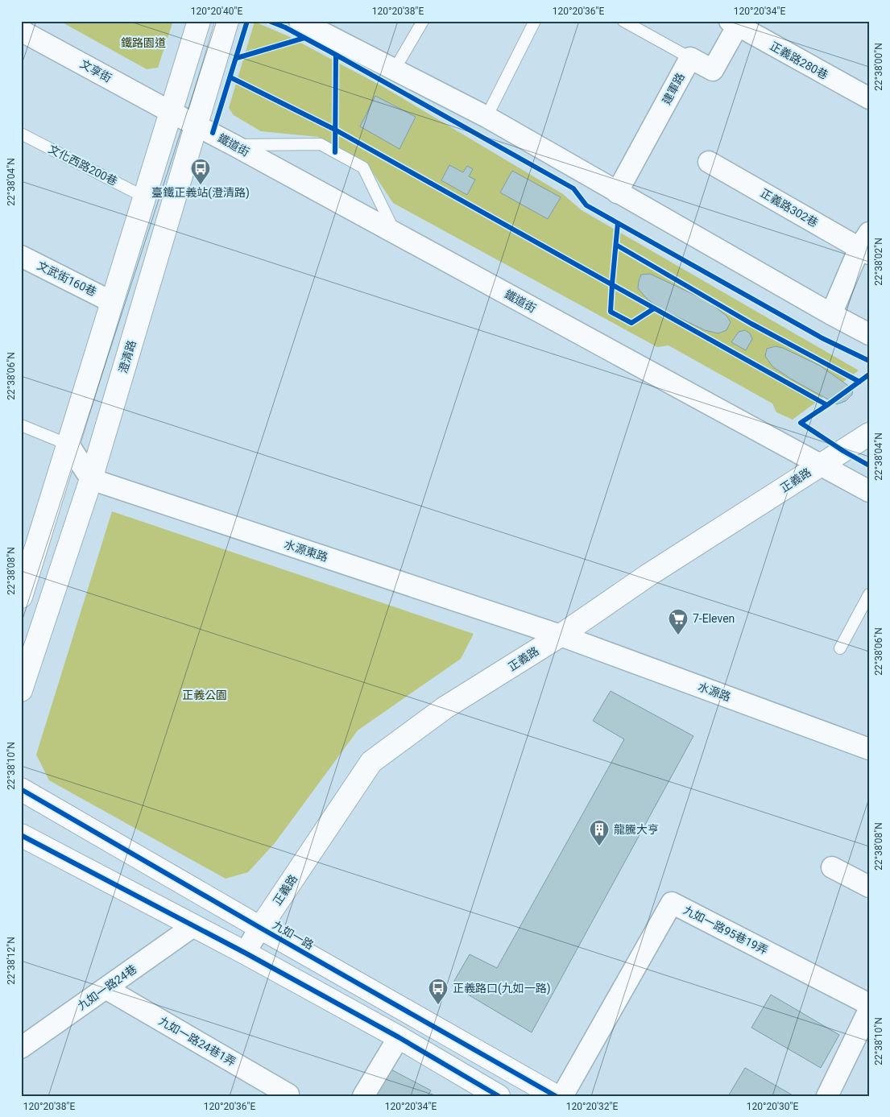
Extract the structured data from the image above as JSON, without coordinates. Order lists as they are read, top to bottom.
{
  "streets": {
    "main road": ["澄清路", "正義路", "九如一路"],
    "street": [
      "正義路280巷",
      "文享街",
      "建軍路",
      "鐵道街",
      "正義路302巷",
      "文武街160巷",
      "水源東路",
      "水源路",
      "九如一路95巷19弄",
      "九如一路24巷",
      "九如一路24巷1弄"
    ],
    "lane": ["文化西路200巷"]
  },
  "crossings": [
    ["文享街", "鐵道街"],
    ["鐵道街", "澄清路"],
    ["鐵道街", "正義路"],
    ["澄清路", "水源東路"],
    ["正義路", "水源東路"],
    ["正義路", "水源路"],
    ["正義路", "九如一路"],
    ["水源東路", "水源路"],
    ["九如一路24巷", "九如一路24巷1弄"]
  ],
  "parks": ["鐵路園道", "正義公園"],
  "places": {
    "bus stop": ["臺鐵正義站(澄清路)", "正義路口(九如一路)"],
    "supermarket": ["7-Eleven"],
    "building": ["龍騰大亨"]
  },
  "coordinates": [
    "120°20'40\"E",
    "120°20'38\"E",
    "120°20'36\"E",
    "120°20'34\"E",
    "22°38'00\"N",
    "22°38'04\"N",
    "22°38'02\"N",
    "22°38'06\"N",
    "22°38'08\"N",
    "22°38'10\"N",
    "22°38'12\"N",
    "120°20'32\"E",
    "120°20'30\"E"
  ]
}
